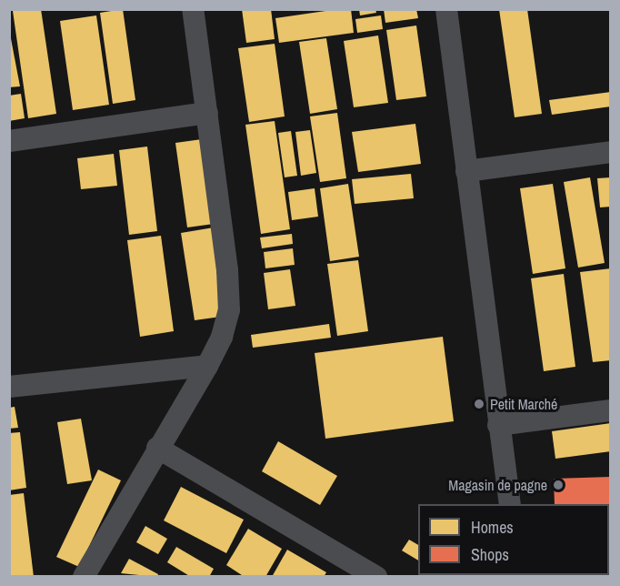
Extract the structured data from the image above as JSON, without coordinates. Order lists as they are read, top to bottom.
{
  "places": ["Petit Marché", "Magasin de pagne"],
  "legend": ["Homes", "Shops"]
}
